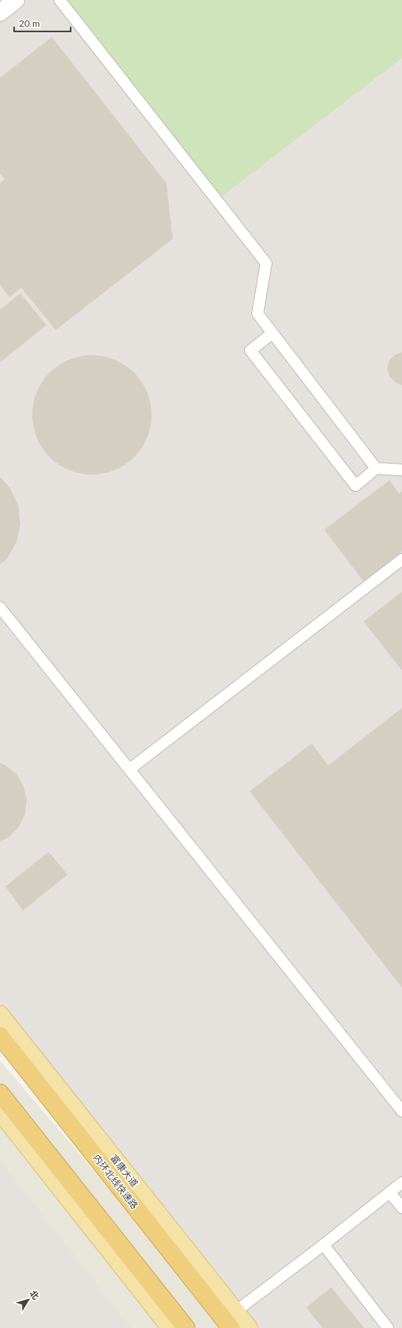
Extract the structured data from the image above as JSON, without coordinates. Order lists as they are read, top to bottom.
{
  "streets": {
    "highway": ["内环北线快速路"],
    "main road": ["富康大道"]
  },
  "scale_bar": "20 m",
  "north": "top right"
}
